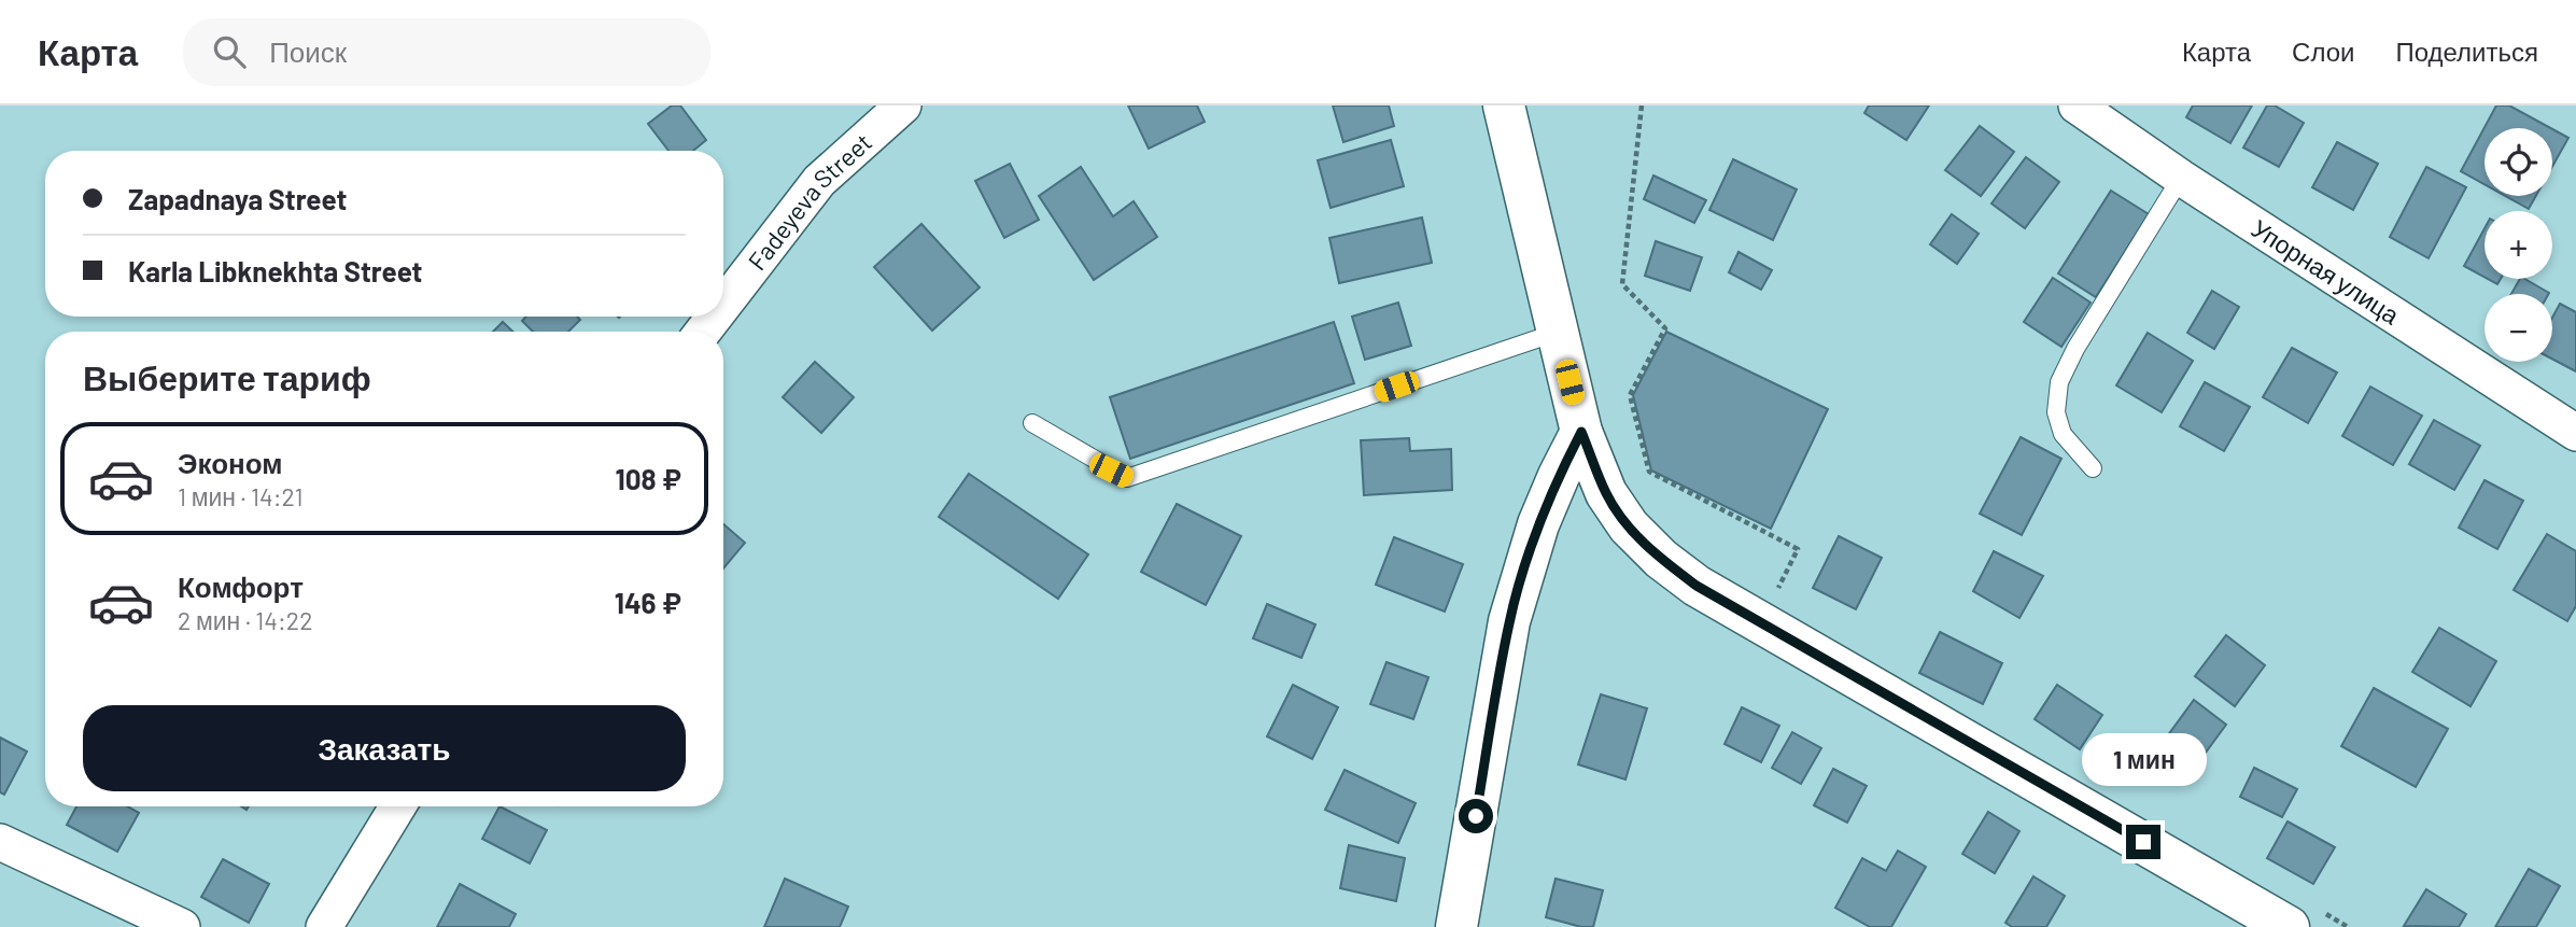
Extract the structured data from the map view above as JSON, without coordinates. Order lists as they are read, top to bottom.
{
  "streets": {
    "street": ["Fadeyeva Street", "Упорная улица"]
  },
  "page": {
    "header": "Карта",
    "search": "Поиск",
    "nav": ["Карта", "Слои", "Поделиться"],
    "map_buttons": ["+", "−"],
    "banner": ["Zapadnaya Street", "Karla Libknekhta Street"],
    "heading": "Выберите тариф",
    "list": [
      {
        "name": "Эконом",
        "note": "1 мин · 14:21",
        "value": "108 ₽"
      },
      {
        "name": "Комфорт",
        "note": "2 мин · 14:22",
        "value": "146 ₽"
      }
    ],
    "buttons": "Заказать",
    "bubble": "1 мин"
  }
}
